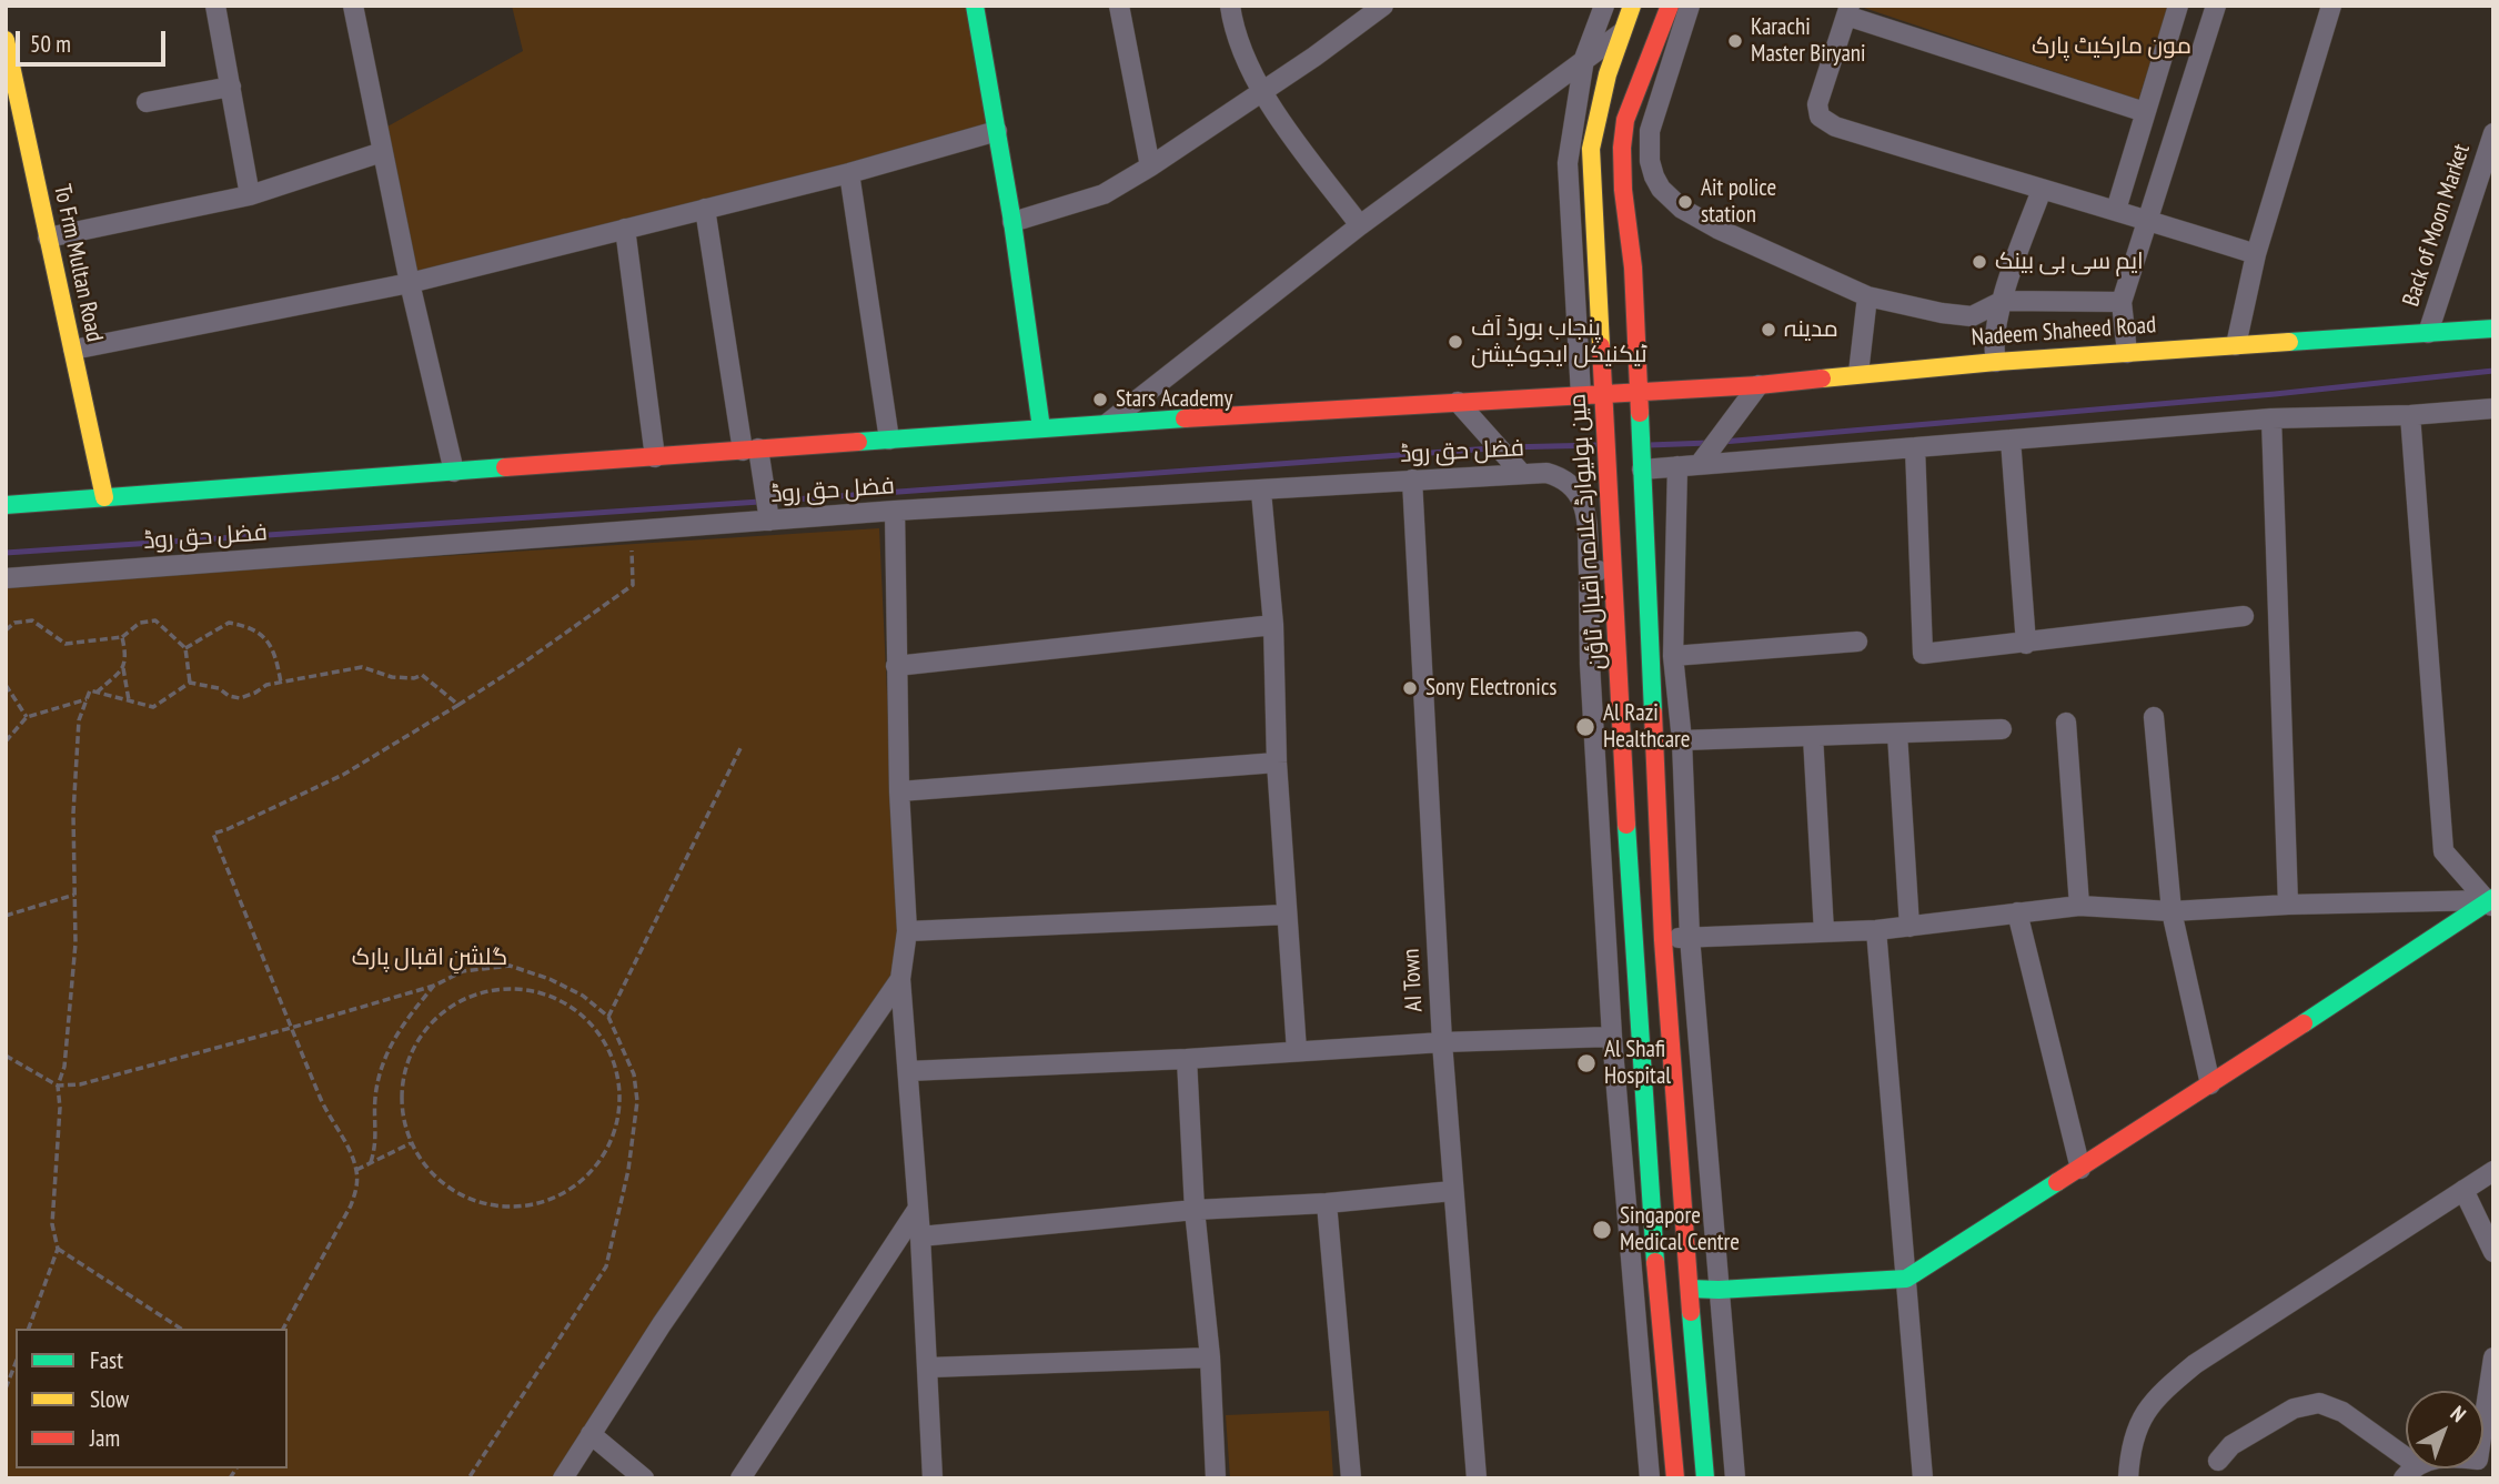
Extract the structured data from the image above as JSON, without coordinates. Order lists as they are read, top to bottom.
{
  "streets": {
    "main road": [
      "To Frm Multan Road",
      "Nadeem Shaheed Road",
      "فضل حق روڈ",
      "مین بولیوارڈ علامہ اقبال ٹاؤن"
    ],
    "street": ["Back of Moon Market", "AI Town"]
  },
  "crossings": [
    ["Back of Moon Market", "Nadeem Shaheed Road"],
    ["To Frm Multan Road", "فضل حق روڈ"],
    ["Nadeem Shaheed Road", "فضل حق روڈ"],
    ["فضل حق روڈ", "مین بولیوارڈ علامہ اقبال ٹاؤن"],
    ["فضل حق روڈ", "AI Town"]
  ],
  "parks": ["مون مارکیٹ پارک", "گلشنِ اقبال پارک"],
  "places": [
    "Karachi Master Biryani",
    "Ait police station",
    "ایم سی بی بینک",
    "مدینہ",
    "پنجاب بورڈ آف ٹیکنیکل ایجوکیشن",
    "Stars Academy",
    "Sony Electronics",
    "Al Razi Healthcare",
    "Al Shafi Hospital",
    "Singapore Medical Centre"
  ],
  "legend": ["Fast", "Slow", "Jam"],
  "scale_bar": "50 m",
  "north": "top right"
}
